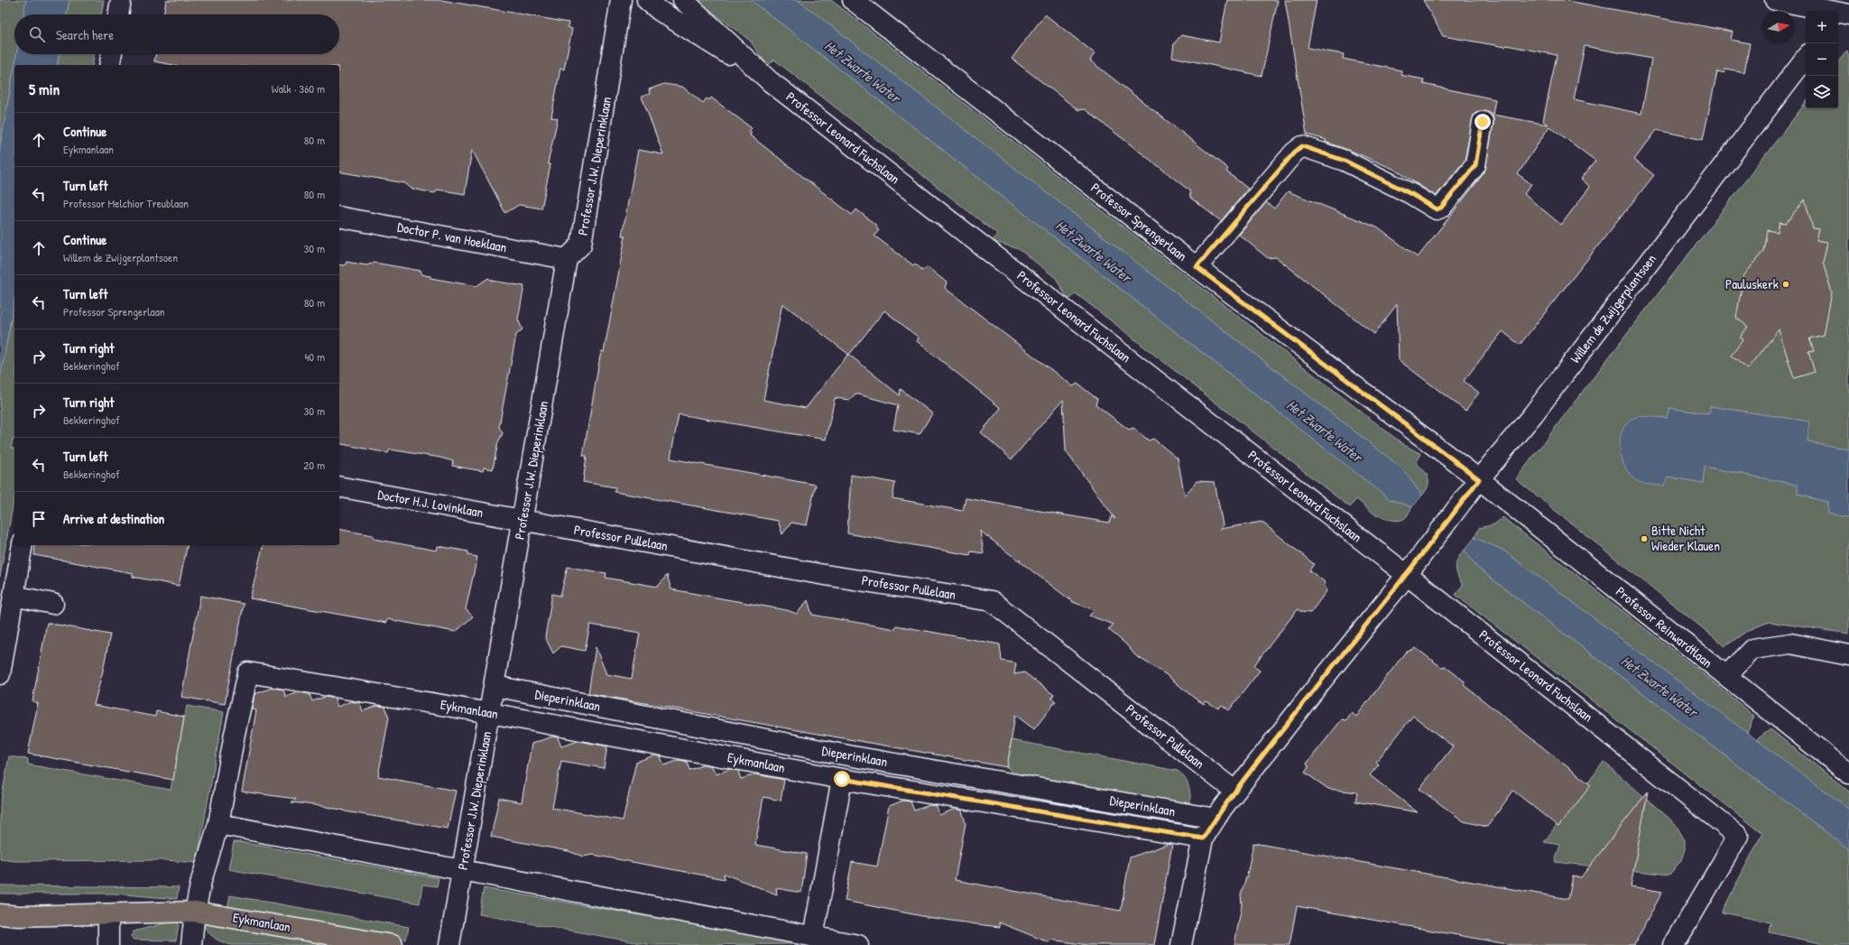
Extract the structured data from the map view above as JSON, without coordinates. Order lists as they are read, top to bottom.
{
  "streets": {
    "main road": ["Eykmanlaan"],
    "street": [
      "Professor Leonard Fuchslaan",
      "Professor J.W. Dieperinklaan",
      "Professor Sprengerlaan",
      "Doctor P. van Hoeklaan",
      "Willem de Zwijgerplantsoen",
      "Doctor H.J. Lovinklaan",
      "Professor Pullelaan",
      "Professor Reinwardtlaan",
      "Dieperinklaan"
    ]
  },
  "crossings": [
    ["Professor Leonard Fuchslaan", "Willem de Zwijgerplantsoen"],
    ["Professor J.W. Dieperinklaan", "Doctor P. van Hoeklaan"],
    ["Professor J.W. Dieperinklaan", "Doctor H.J. Lovinklaan"],
    ["Professor J.W. Dieperinklaan", "Professor Pullelaan"],
    ["Professor J.W. Dieperinklaan", "Dieperinklaan"],
    ["Professor J.W. Dieperinklaan", "Eykmanlaan"],
    ["Professor Sprengerlaan", "Willem de Zwijgerplantsoen"],
    ["Professor Sprengerlaan", "Professor Reinwardtlaan"],
    ["Willem de Zwijgerplantsoen", "Professor Pullelaan"],
    ["Willem de Zwijgerplantsoen", "Professor Reinwardtlaan"],
    ["Willem de Zwijgerplantsoen", "Dieperinklaan"],
    ["Willem de Zwijgerplantsoen", "Eykmanlaan"],
    ["Doctor H.J. Lovinklaan", "Professor Pullelaan"]
  ],
  "water": ["Het Zwarte Water"],
  "places": ["Pauluskerk", "Bitte Nicht Wieder Klauen"],
  "north": "right",
  "page": {
    "map_buttons": ["+", "−"],
    "search": "Search here",
    "heading": ["5 min", "Walk · 360 m"],
    "list": [
      ["Continue", "Eykmanlaan", "80 m"],
      ["Turn left", "Professor Melchior Treublaan", "80 m"],
      ["Continue", "Willem de Zwijgerplantsoen", "30 m"],
      ["Turn left", "Professor Sprengerlaan", "80 m"],
      ["Turn right", "Bekkeringhof", "40 m"],
      ["Turn right", "Bekkeringhof", "30 m"],
      ["Turn left", "Bekkeringhof", "20 m"],
      "Arrive at destination"
    ]
  }
}
